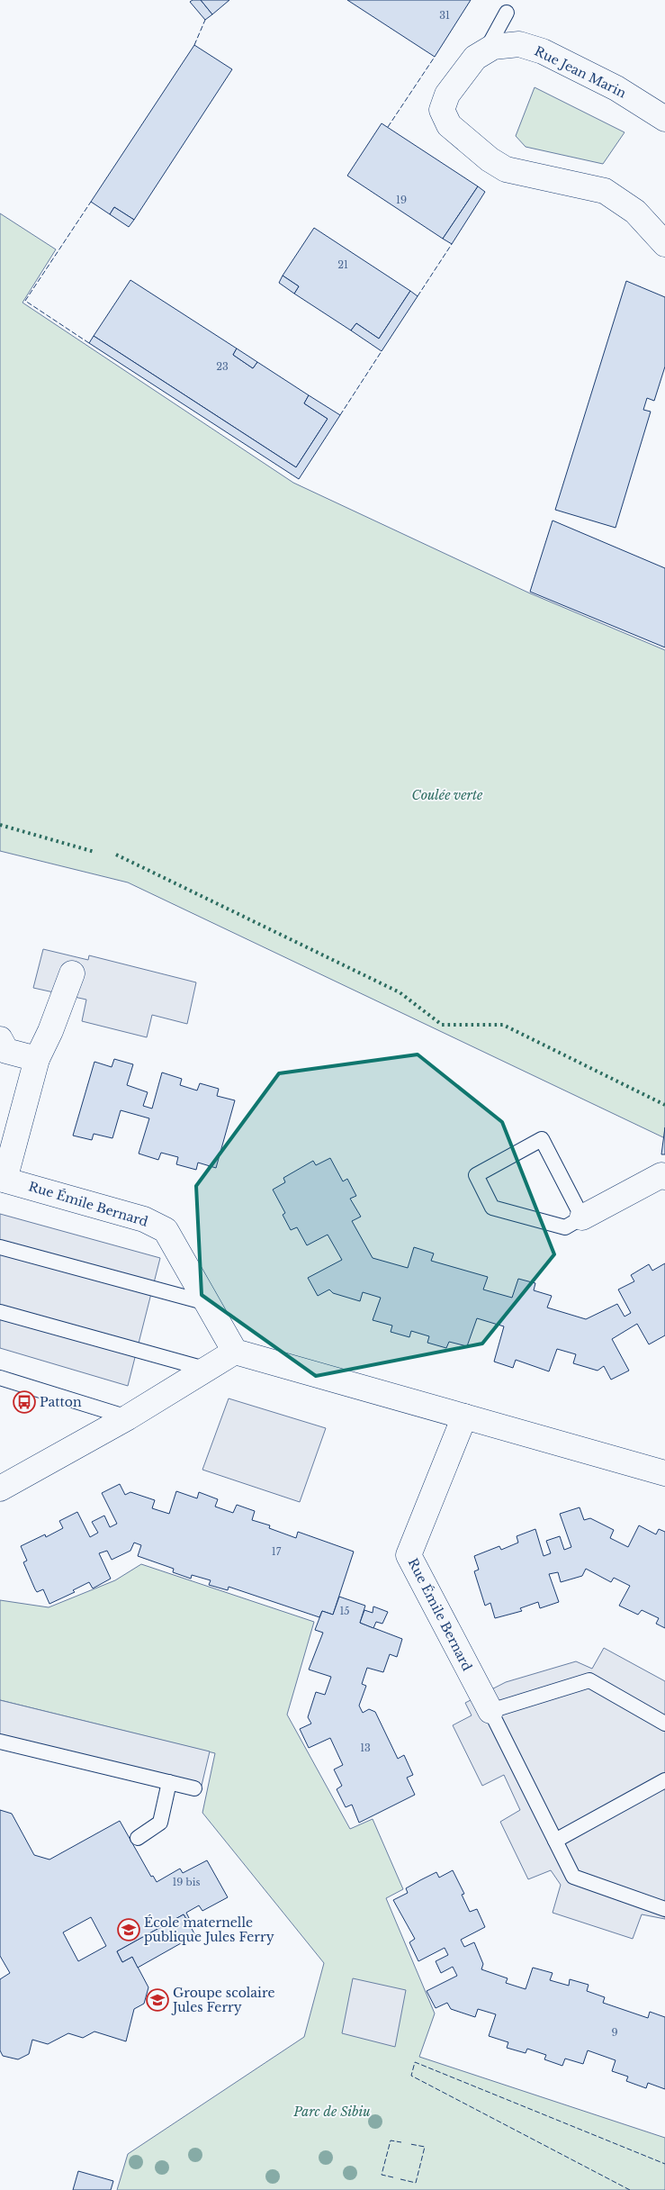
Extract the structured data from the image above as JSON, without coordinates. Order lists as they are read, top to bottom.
{
  "streets": {
    "street": ["Rue Jean Marin", "Rue Émile Bernard"]
  },
  "parks": ["Coulée verte", "Parc de Sibiu"],
  "places": {
    "bus stop": ["Patton"],
    "school or university": ["École maternelle publique Jules Ferry", "Groupe scolaire Jules Ferry"]
  },
  "house_numbers": [
    "31",
    "19",
    "21",
    "23",
    "17",
    "15",
    "13",
    "19 bis",
    "9"
  ]
}
